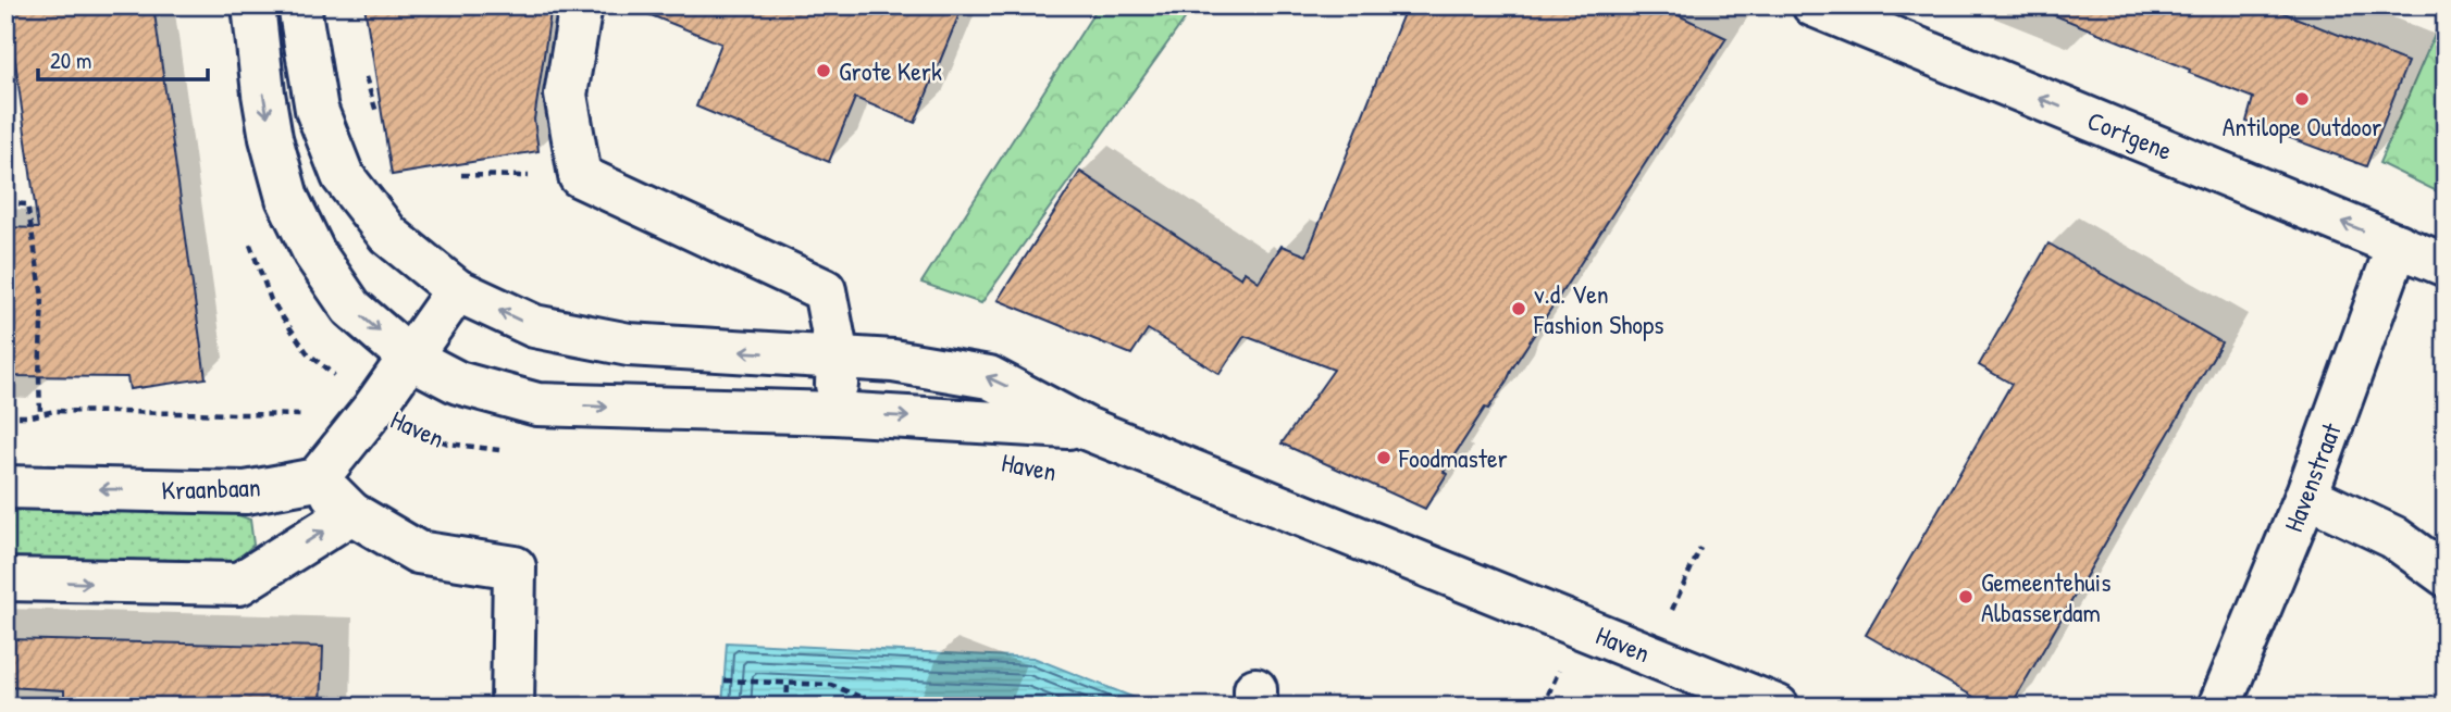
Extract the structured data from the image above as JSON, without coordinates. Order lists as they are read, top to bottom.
{
  "streets": {
    "street": [
      "Cortgene",
      "Haven",
      "Havenstraat",
      "Kraanbaan"
    ]
  },
  "crossings": [
    ["Cortgene", "Havenstraat"]
  ],
  "one_way": ["Cortgene"],
  "places": [
    "Grote Kerk",
    "Antilope Outdoor",
    "v.d. Ven Fashion Shops",
    "Foodmaster",
    "Gemeentehuis Albasserdam"
  ],
  "scale_bar": "20 m"
}
